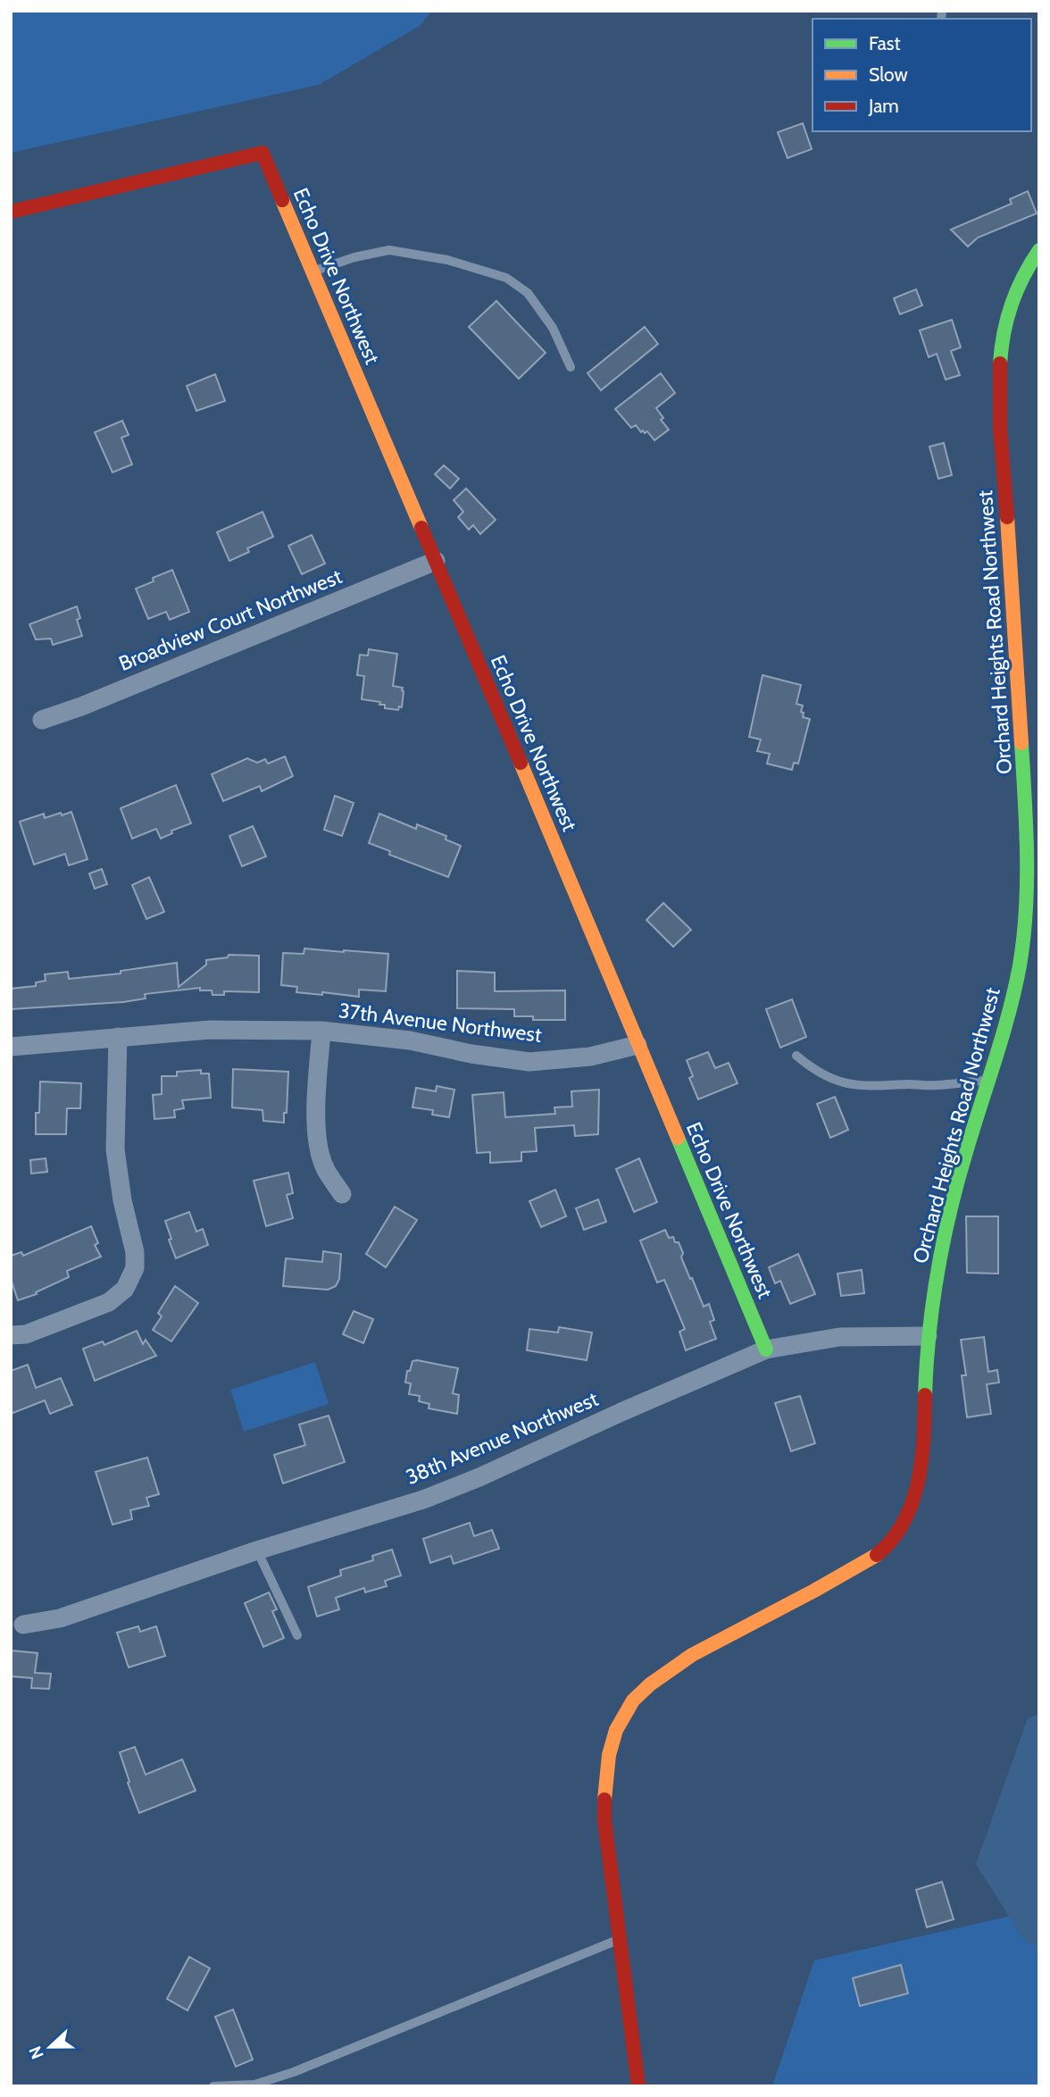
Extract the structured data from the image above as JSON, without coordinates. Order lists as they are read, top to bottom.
{
  "streets": {
    "street": [
      "Echo Drive Northwest",
      "Broadview Court Northwest",
      "Orchard Heights Road Northwest",
      "37th Avenue Northwest",
      "38th Avenue Northwest"
    ]
  },
  "crossings": [
    ["Echo Drive Northwest", "Broadview Court Northwest"],
    ["Echo Drive Northwest", "37th Avenue Northwest"],
    ["Echo Drive Northwest", "38th Avenue Northwest"],
    ["Orchard Heights Road Northwest", "38th Avenue Northwest"]
  ],
  "legend": ["Fast", "Slow", "Jam"],
  "north": "left"
}
